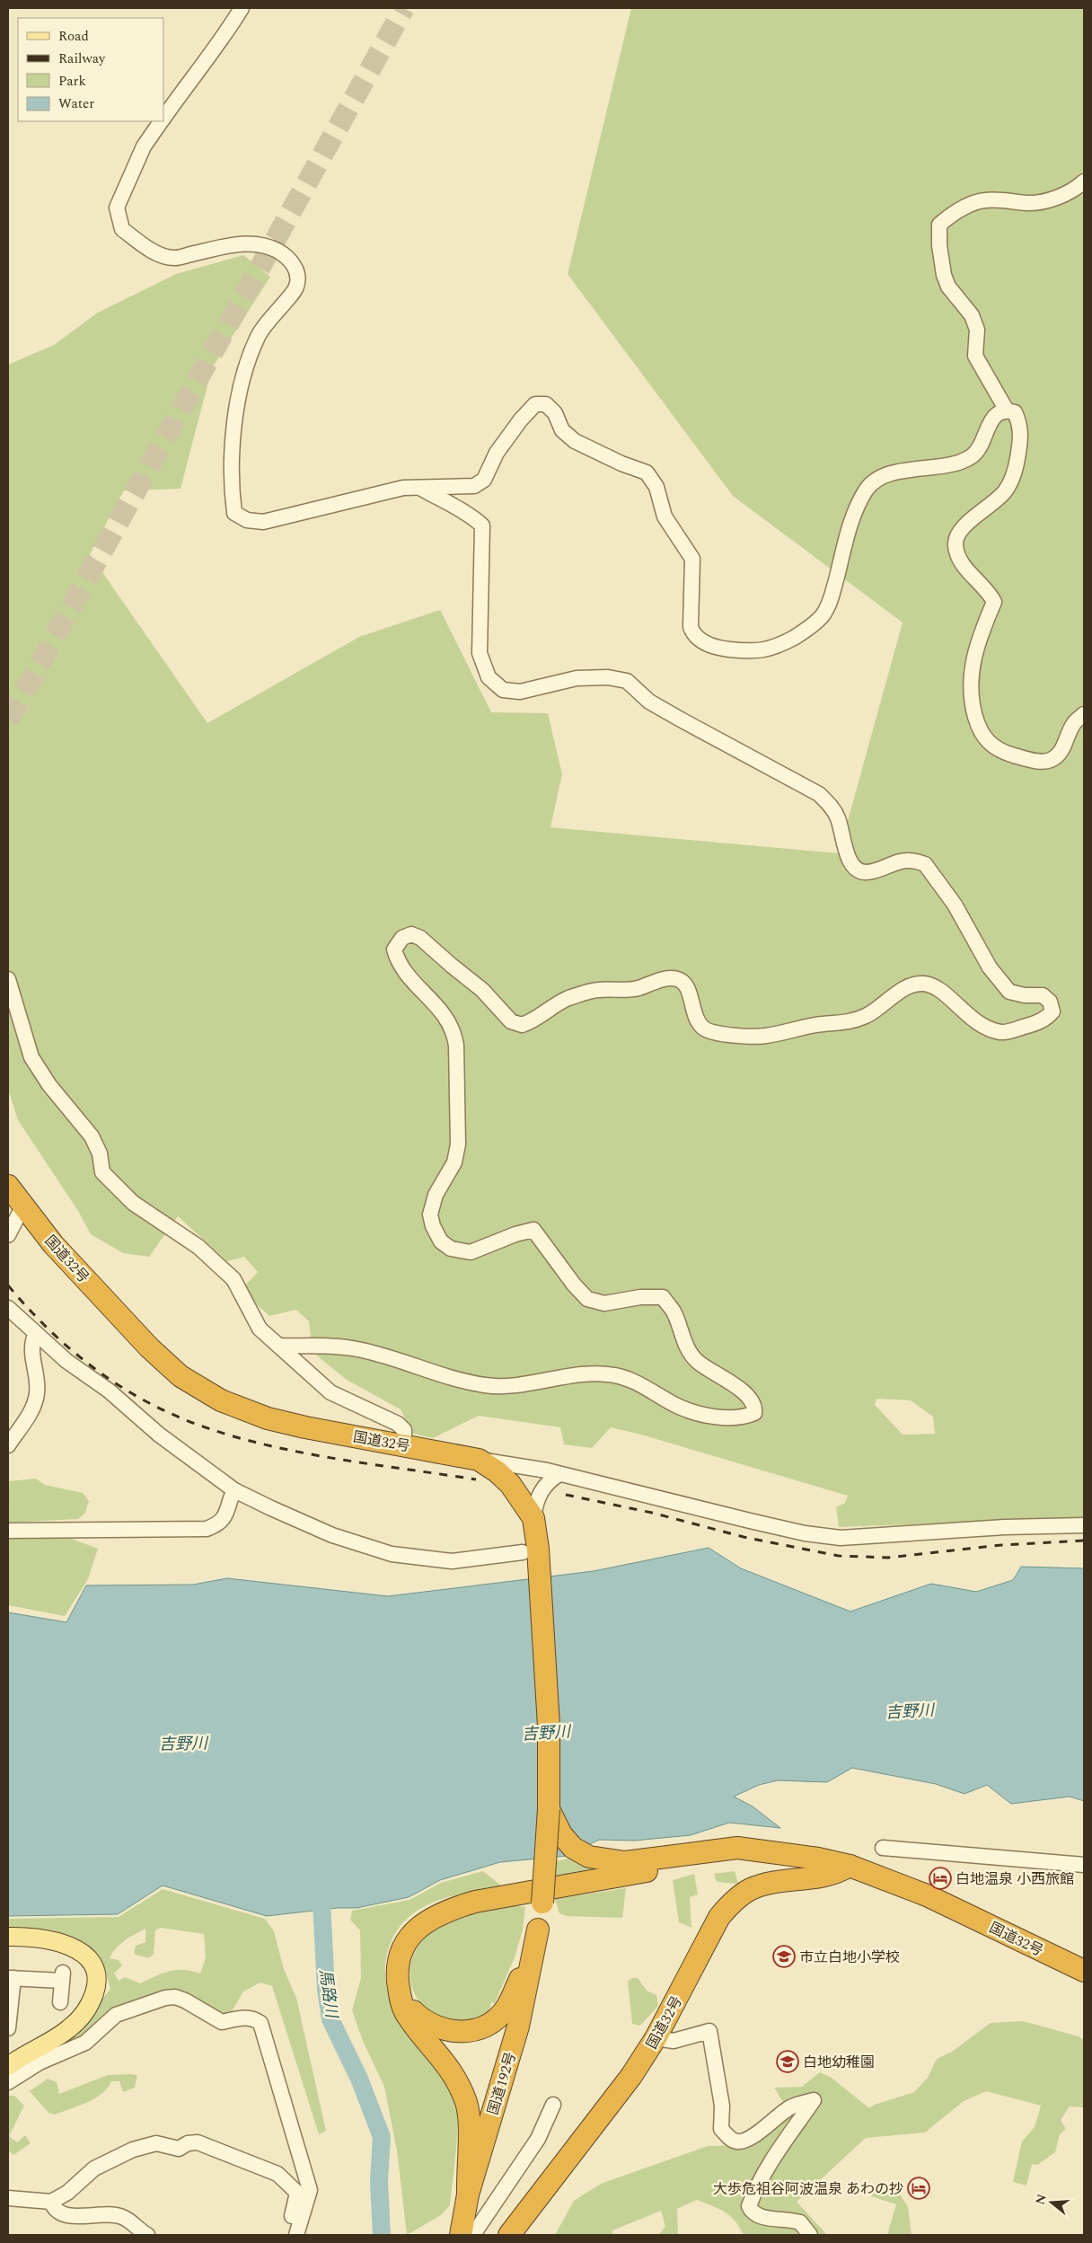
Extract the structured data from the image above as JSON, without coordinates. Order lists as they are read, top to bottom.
{
  "streets": {
    "highway": ["国道32号", "国道192号"]
  },
  "crossings": [
    ["国道32号", "国道192号"]
  ],
  "water": ["吉野川", "馬路川"],
  "places": {
    "hotel": ["白地温泉 小西旅館", "大歩危祖谷阿波温泉 あわの抄"],
    "school or university": ["市立白地小学校", "白地幼稚園"]
  },
  "legend": [
    "Road",
    "Railway",
    "Park",
    "Water"
  ],
  "north": "left"
}
